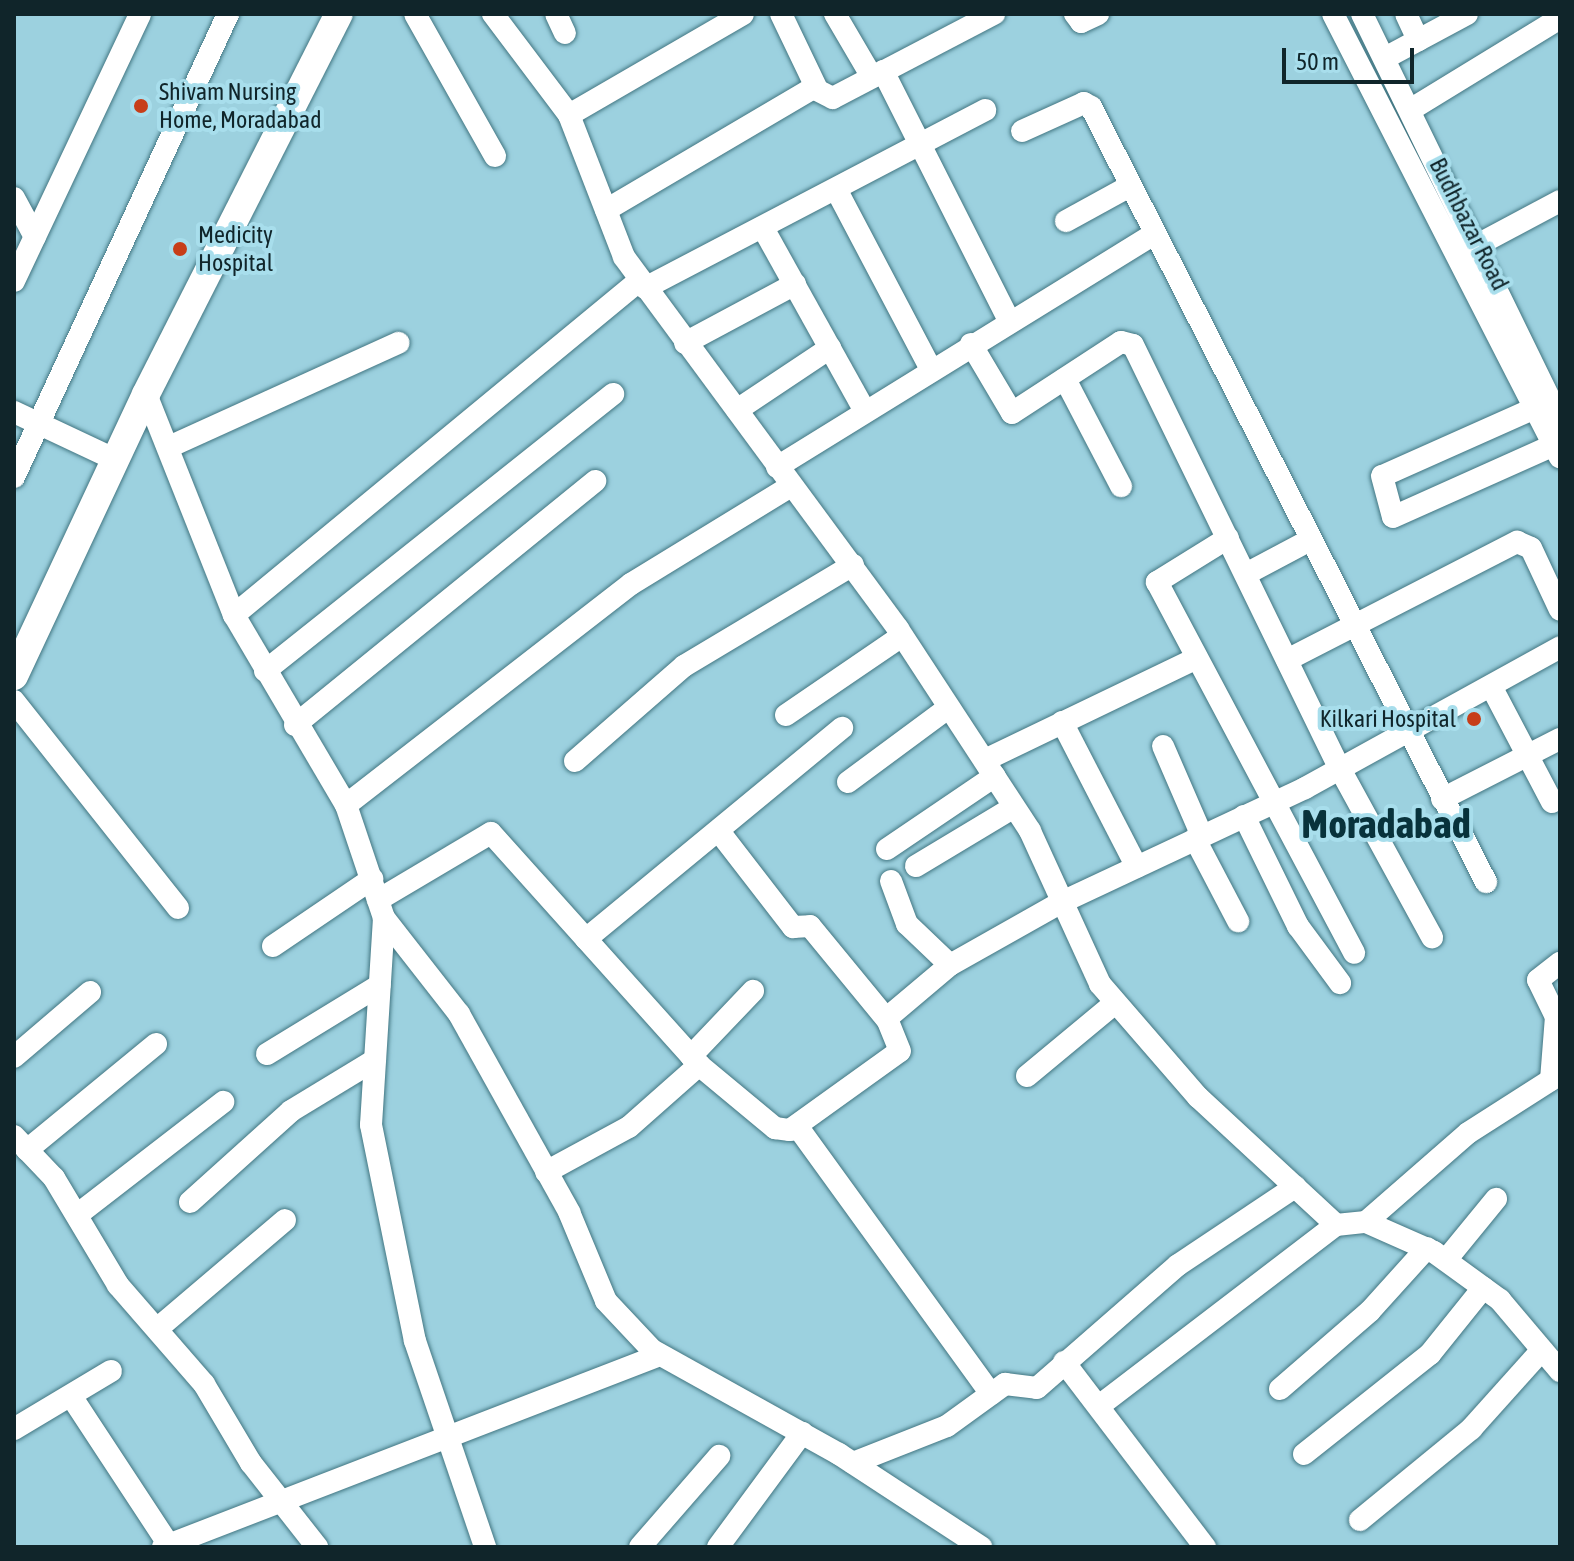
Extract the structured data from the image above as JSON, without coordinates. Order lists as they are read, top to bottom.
{
  "streets": {
    "street": ["Budhbazar Road"]
  },
  "districts": ["Moradabad"],
  "places": ["Shivam Nursing Home, Moradabad", "Medicity Hospital", "Kilkari Hospital"],
  "scale_bar": "50 m"
}
